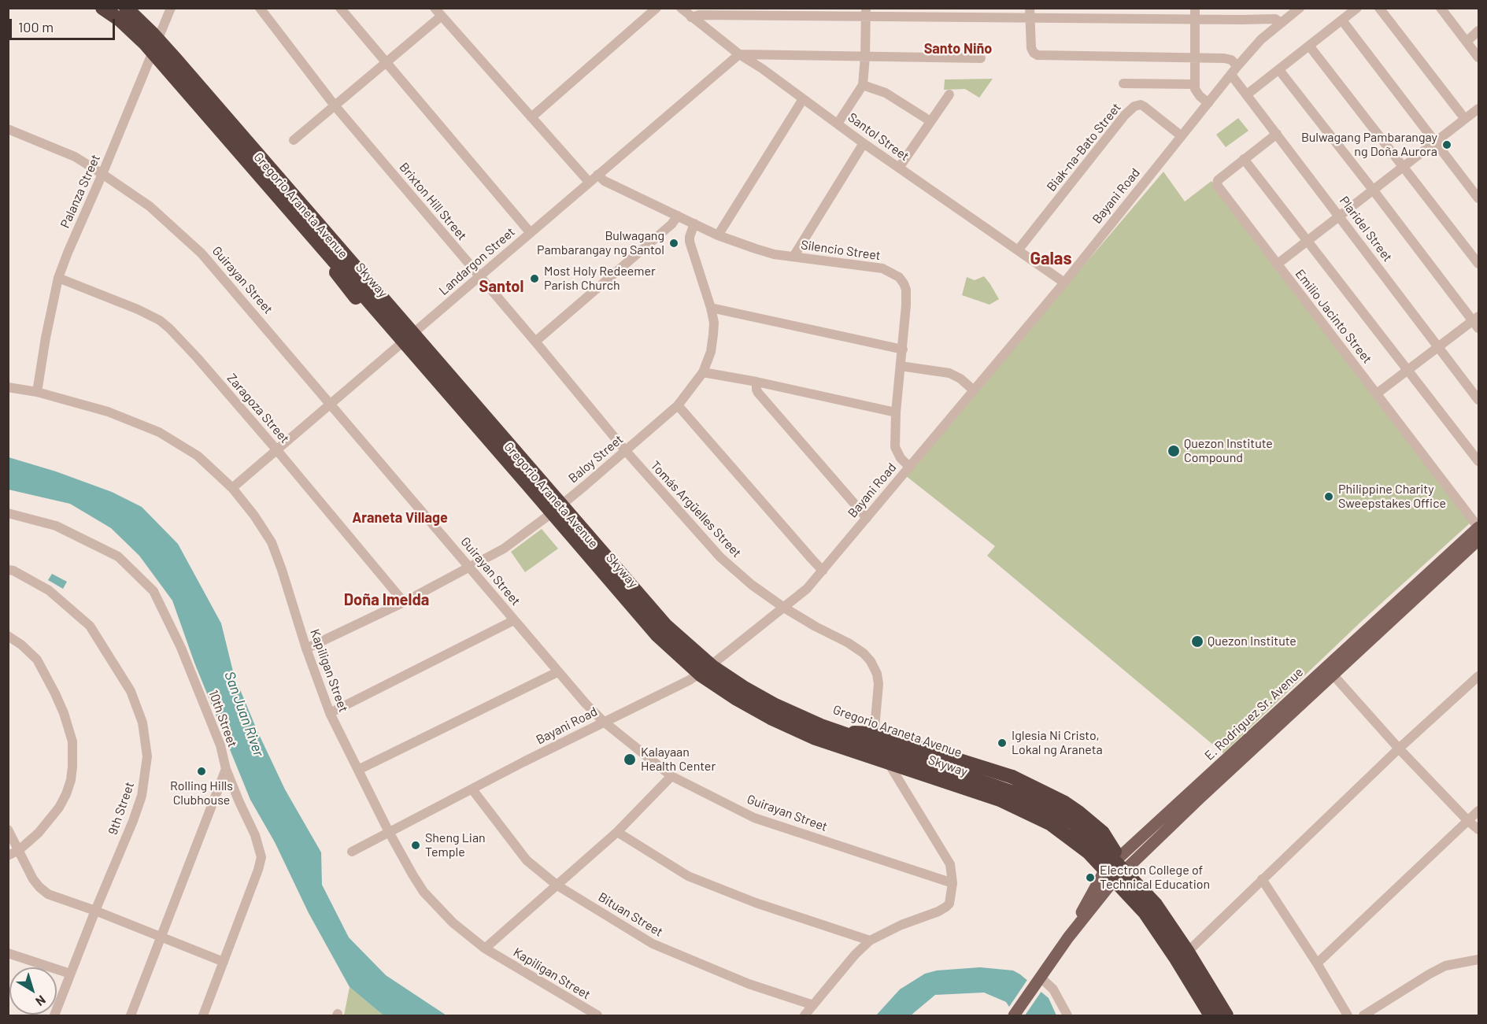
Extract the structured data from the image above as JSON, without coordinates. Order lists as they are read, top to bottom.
{
  "streets": {
    "highway": ["Skyway"],
    "main road": ["Gregorio Araneta Avenue", "E. Rodriguez Sr. Avenue"],
    "street": [
      "Santol Street",
      "Biak-na-Bato Street",
      "Palanza Street",
      "Bayani Road",
      "Brixton Hill Street",
      "Plaridel Street",
      "Silencio Street",
      "Landargon Street",
      "Guirayan Street",
      "Emilio Jacinto Street",
      "Zaragoza Street",
      "Baloy Street",
      "Tomás Argüelles Street",
      "Kapiligan Street",
      "10th Street",
      "9th Street",
      "Bituan Street"
    ]
  },
  "crossings": [
    ["Santol Street", "Biak-na-Bato Street"],
    ["Santol Street", "Bayani Road"],
    ["Santol Street", "Landargon Street"],
    ["Biak-na-Bato Street", "Bayani Road"],
    ["Palanza Street", "Gregorio Araneta Avenue"],
    ["Palanza Street", "Guirayan Street"],
    ["Palanza Street", "Zaragoza Street"],
    ["Palanza Street", "Kapiligan Street"],
    ["Bayani Road", "Gregorio Araneta Avenue"],
    ["Bayani Road", "Plaridel Street"],
    ["Bayani Road", "Silencio Street"],
    ["Bayani Road", "Guirayan Street"],
    ["Bayani Road", "Tomás Argüelles Street"],
    ["Bayani Road", "Kapiligan Street"],
    ["Bayani Road", "Bituan Street"],
    ["Brixton Hill Street", "Landargon Street"],
    ["Brixton Hill Street", "Baloy Street"],
    ["Brixton Hill Street", "Tomás Argüelles Street"],
    ["Gregorio Araneta Avenue", "Landargon Street"],
    ["Gregorio Araneta Avenue", "Skyway"],
    ["Gregorio Araneta Avenue", "Baloy Street"],
    ["Gregorio Araneta Avenue", "Tomás Argüelles Street"],
    ["Gregorio Araneta Avenue", "E. Rodriguez Sr. Avenue"],
    ["Plaridel Street", "Emilio Jacinto Street"],
    ["Silencio Street", "Landargon Street"],
    ["Silencio Street", "Baloy Street"],
    ["Landargon Street", "Guirayan Street"],
    ["Landargon Street", "Zaragoza Street"],
    ["Landargon Street", "Kapiligan Street"],
    ["Guirayan Street", "Baloy Street"],
    ["Skyway", "E. Rodriguez Sr. Avenue"],
    ["Emilio Jacinto Street", "E. Rodriguez Sr. Avenue"],
    ["Zaragoza Street", "Baloy Street"],
    ["Baloy Street", "Tomás Argüelles Street"],
    ["Baloy Street", "Kapiligan Street"]
  ],
  "districts": [
    "Santo Niño",
    "Galas",
    "Santol",
    "Araneta Village",
    "Doña Imelda"
  ],
  "water": ["San Juan River"],
  "places": [
    "Bulwagang Pambarangay ng Doña Aurora",
    "Bulwagang Pambarangay ng Santol",
    "Most Holy Redeemer Parish Church",
    "Quezon Institute Compound",
    "Philippine Charity Sweepstakes Office",
    "Quezon Institute",
    "Iglesia Ni Cristo, Lokal ng Araneta",
    "Kalayaan Health Center",
    "Rolling Hills Clubhouse",
    "Sheng Lian Temple",
    "Electron College of Technical Education"
  ],
  "scale_bar": "100 m",
  "north": "bottom right"
}
